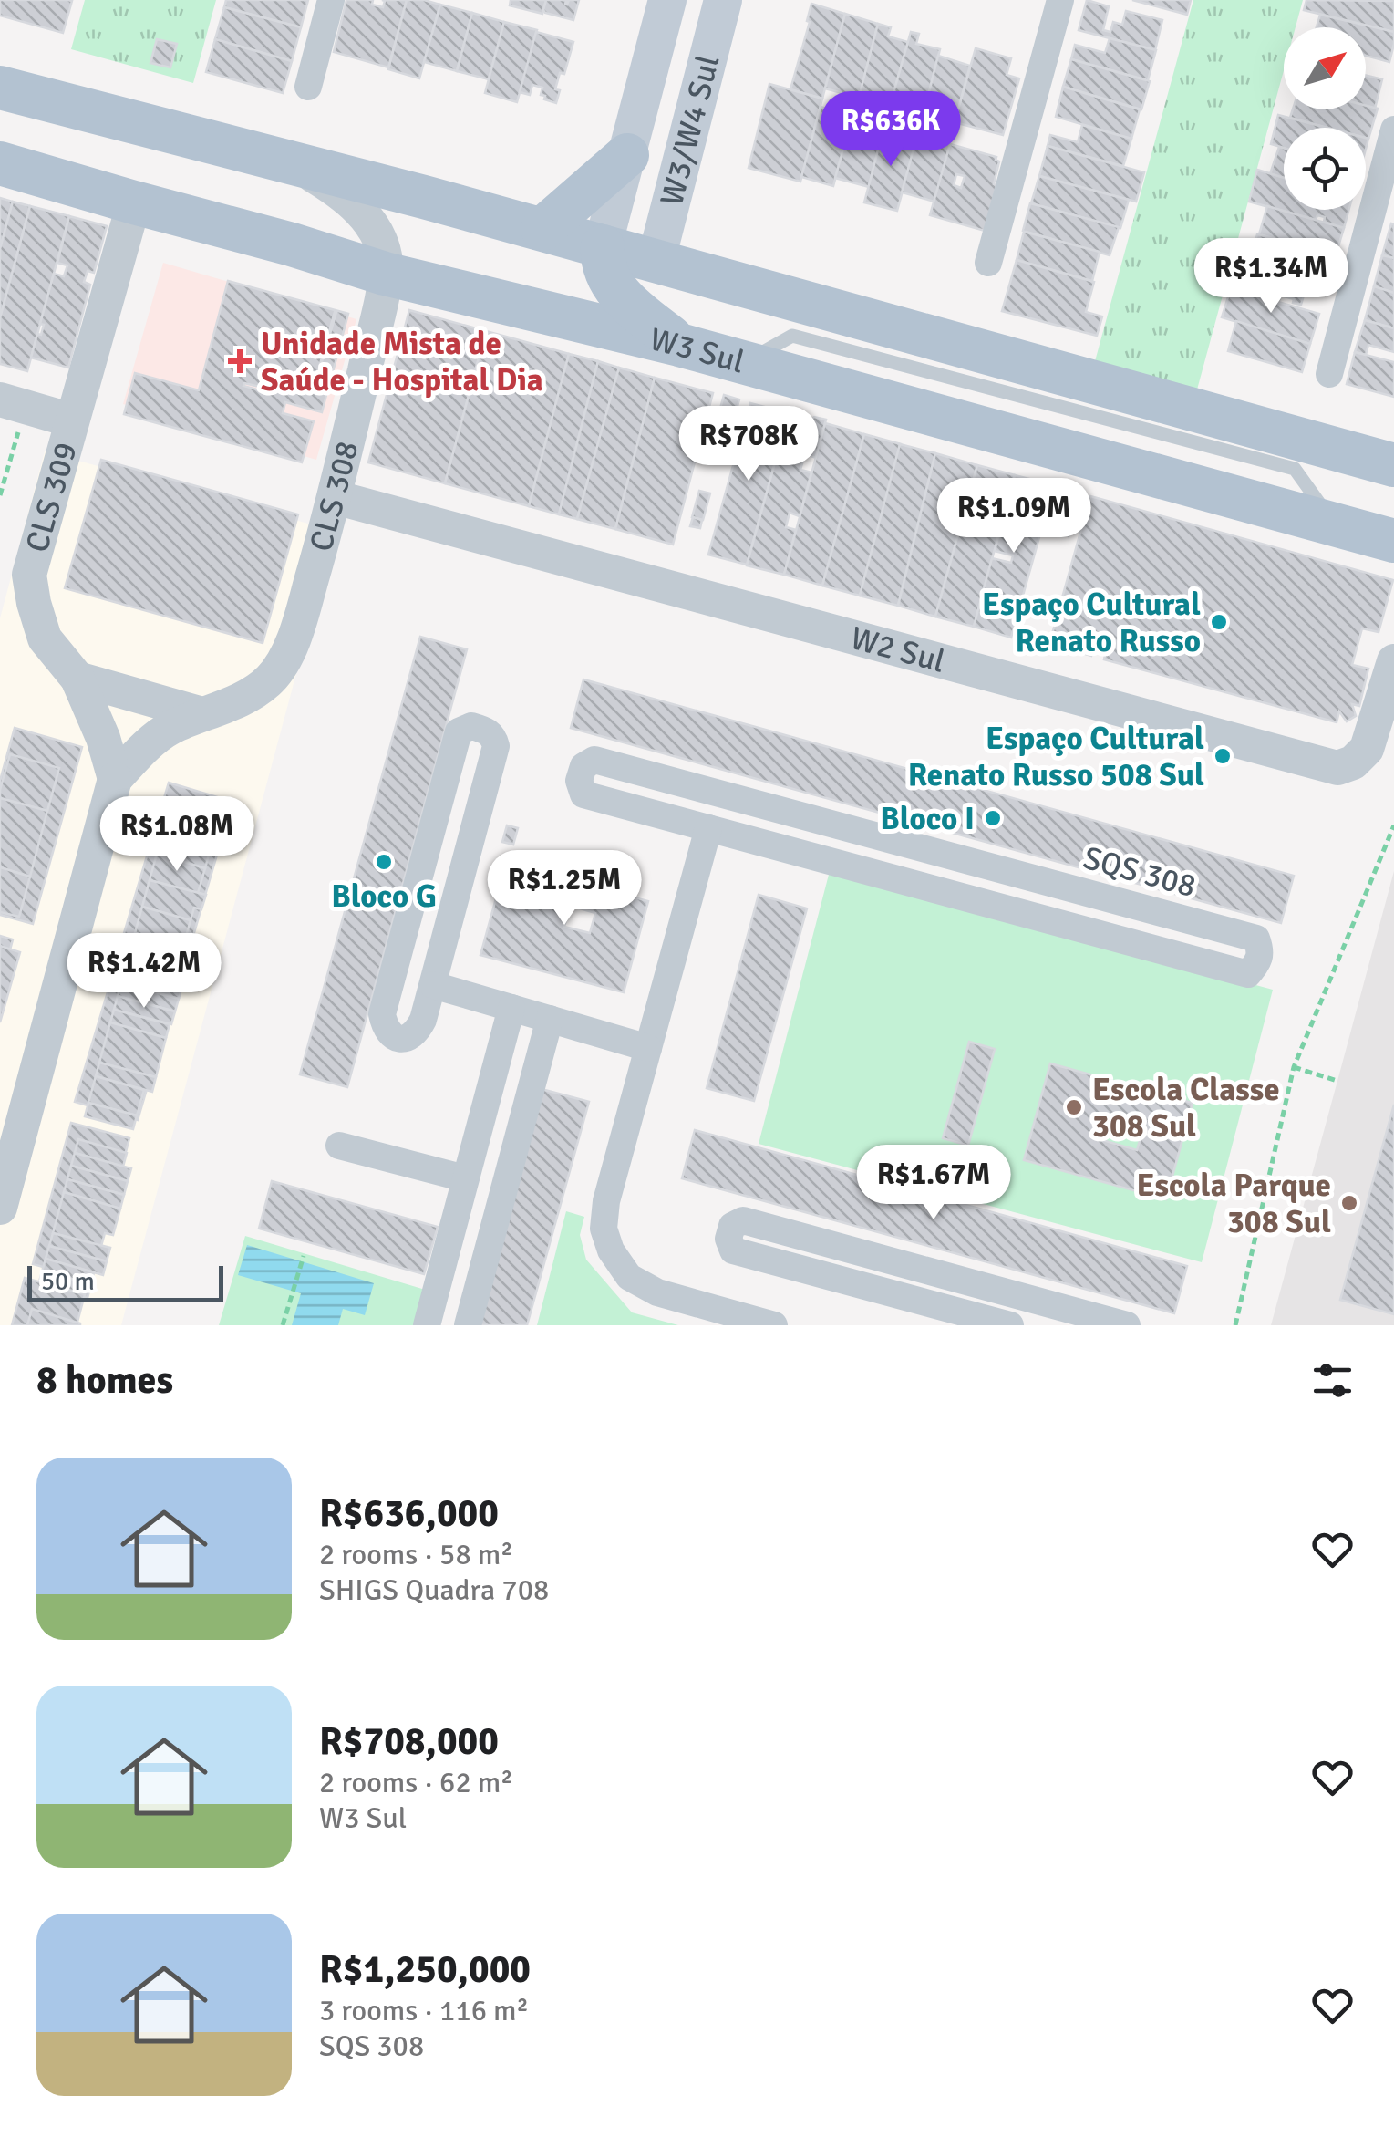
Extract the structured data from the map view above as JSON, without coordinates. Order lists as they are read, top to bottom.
{
  "streets": {
    "main road": ["W3/W4 Sul", "W3 Sul"],
    "street": [
      "CLS 308",
      "CLS 309",
      "W2 Sul",
      "SQS 308"
    ]
  },
  "crossings": [
    ["W3 Sul", "CLS 308"],
    ["W3 Sul", "CLS 309"],
    ["CLS 308", "CLS 309"],
    ["CLS 308", "W2 Sul"]
  ],
  "places": {
    "health": ["Unidade Mista de Saúde - Hospital Dia"],
    "other": [
      "Espaço Cultural Renato Russo",
      "Espaço Cultural Renato Russo 508 Sul",
      "Bloco I",
      "Bloco G",
      "Escola Classe 308 Sul",
      "Escola Parque 308 Sul"
    ]
  },
  "scale_bar": "50 m",
  "north": "top right",
  "page": {
    "price": [
      "R$636K",
      "R$1.34M",
      "R$708K",
      "R$1.09M",
      "R$1.08M",
      "R$1.25M",
      "R$1.42M",
      "R$1.67M"
    ],
    "scale": "50 m",
    "heading": "8 homes",
    "list": [
      {
        "name": "R$636,000",
        "note": "2 rooms · 58 m² · SHIGS Quadra 708"
      },
      {
        "name": "R$708,000",
        "note": "2 rooms · 62 m² · W3 Sul"
      },
      {
        "name": "R$1,250,000",
        "note": "3 rooms · 116 m² · SQS 308"
      }
    ]
  }
}
